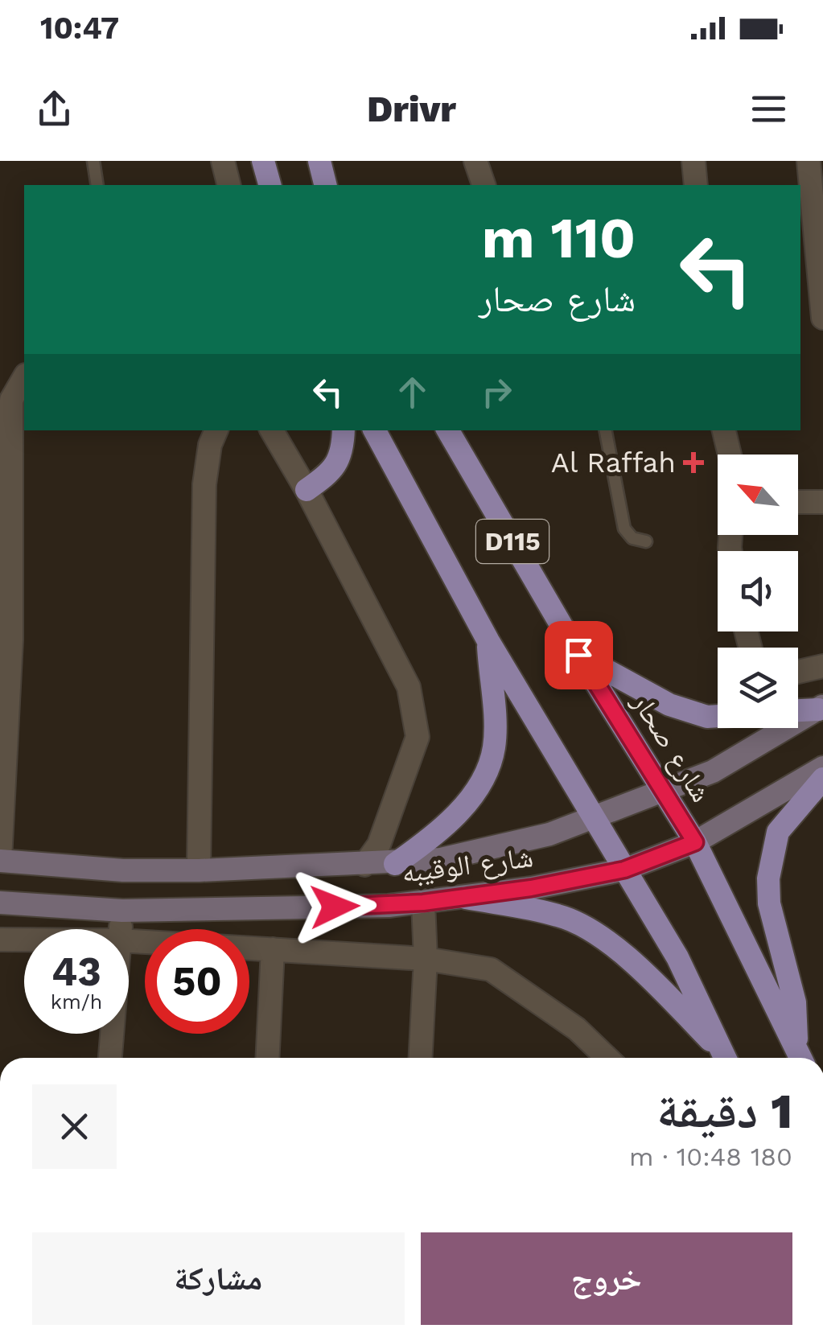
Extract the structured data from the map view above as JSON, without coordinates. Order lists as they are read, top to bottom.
{
  "streets": {
    "main road": ["D115", "شارع صحار", "شارع الوقيبه"]
  },
  "crossings": [
    ["D115", "شارع الوقيبه"],
    ["شارع صحار", "شارع الوقيبه"]
  ],
  "places": {
    "health": ["Al Raffah"]
  },
  "north": "top left",
  "page": {
    "status": "10:47",
    "header": "Drivr",
    "turn": ["110 m", "شارع صحار"],
    "speed": "43 km/h",
    "limit": "50",
    "heading": ["1 دقيقة", "180 m · 10:48"],
    "buttons": ["خروج", "مشاركة"]
  }
}
